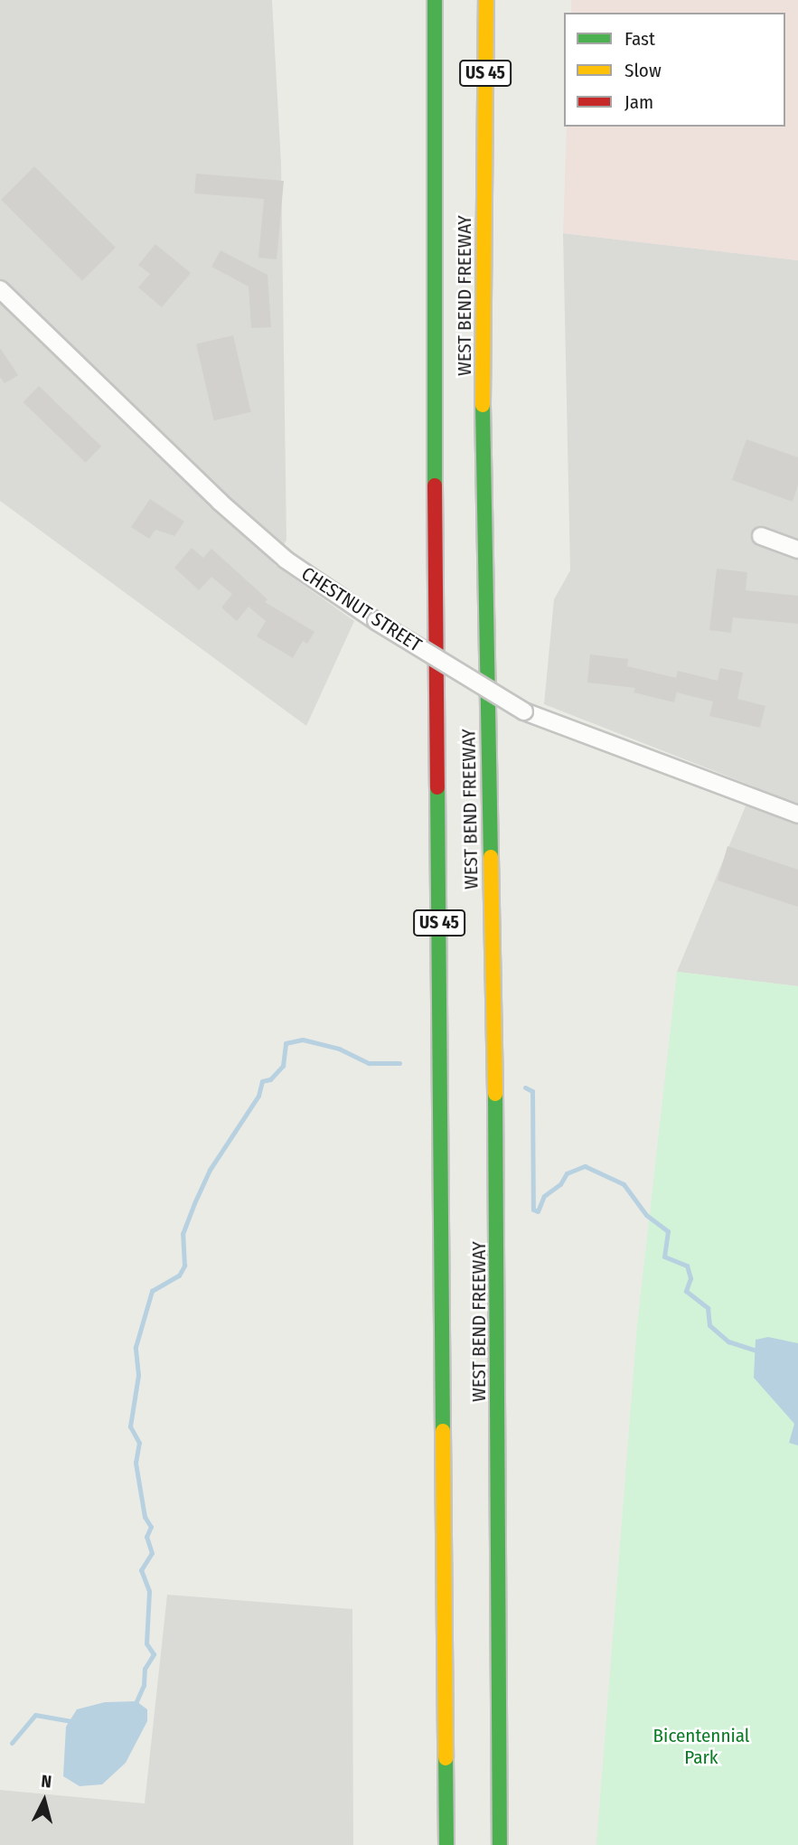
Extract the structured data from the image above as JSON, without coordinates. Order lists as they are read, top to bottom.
{
  "streets": {
    "highway": ["US 45", "WEST BEND FREEWAY"],
    "street": ["CHESTNUT STREET"]
  },
  "parks": ["Bicentennial Park"],
  "legend": ["Fast", "Slow", "Jam"],
  "north": "top"
}
